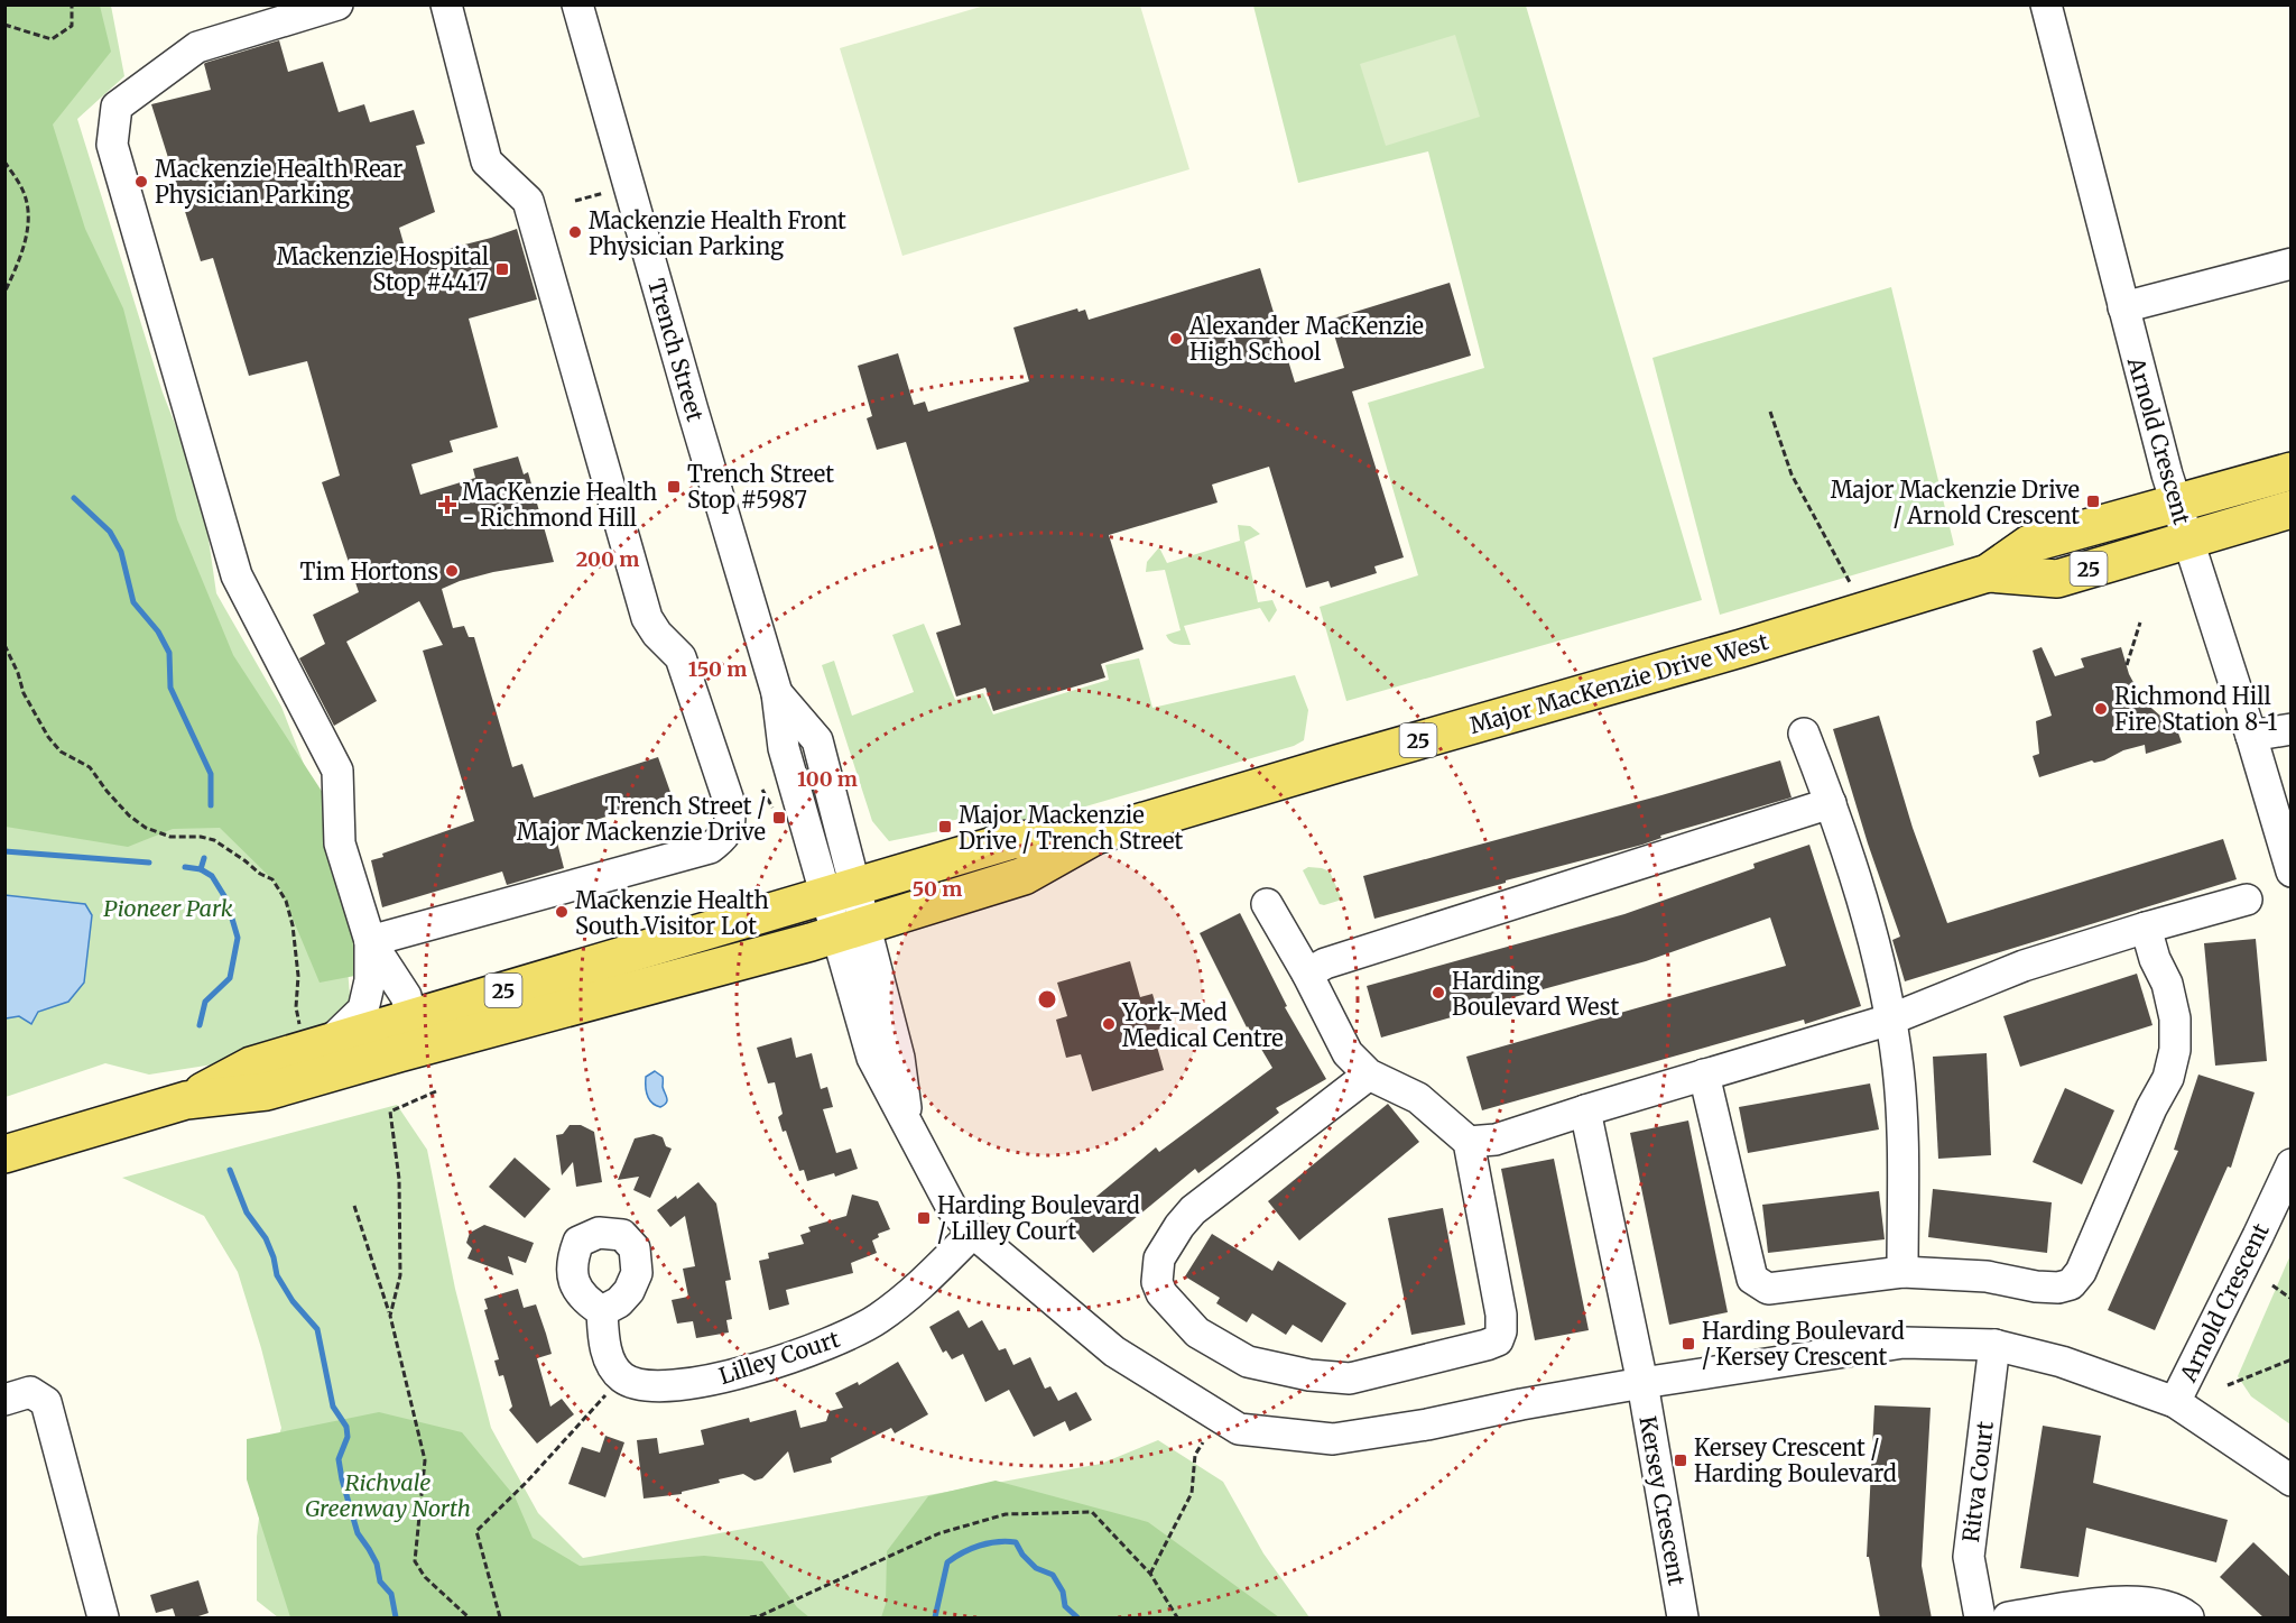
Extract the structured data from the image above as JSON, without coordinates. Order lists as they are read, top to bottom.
{
  "streets": {
    "main road": ["25", "Major MacKenzie Drive West"],
    "street": [
      "Trench Street",
      "Arnold Crescent",
      "Lilley Court",
      "Ritva Court",
      "Kersey Crescent"
    ]
  },
  "crossings": [
    ["Trench Street", "Major MacKenzie Drive West"],
    ["Trench Street", "Lilley Court"],
    ["Arnold Crescent", "Major MacKenzie Drive West"]
  ],
  "parks": ["Pioneer Park", "Richvale Greenway North"],
  "places": {
    "other": [
      "Mackenzie Health Rear Physician Parking",
      "Mackenzie Health Front Physician Parking",
      "Alexander MacKenzie High School",
      "Tim Hortons",
      "Richmond Hill Fire Station 8-1",
      "Mackenzie Health South Visitor Lot",
      "Harding Boulevard West",
      "York-Med Medical Centre"
    ],
    "transit": [
      "Mackenzie Hospital Stop #4417",
      "Trench Street Stop #5987",
      "Major Mackenzie Drive / Arnold Crescent",
      "Trench Street / Major Mackenzie Drive",
      "Major Mackenzie Drive / Trench Street",
      "Harding Boulevard / Lilley Court",
      "Harding Boulevard / Kersey Crescent",
      "Kersey Crescent / Harding Boulevard"
    ],
    "health": ["MacKenzie Health - Richmond Hill"]
  },
  "rings": [
    "200 m",
    "150 m",
    "100 m",
    "50 m"
  ]
}
